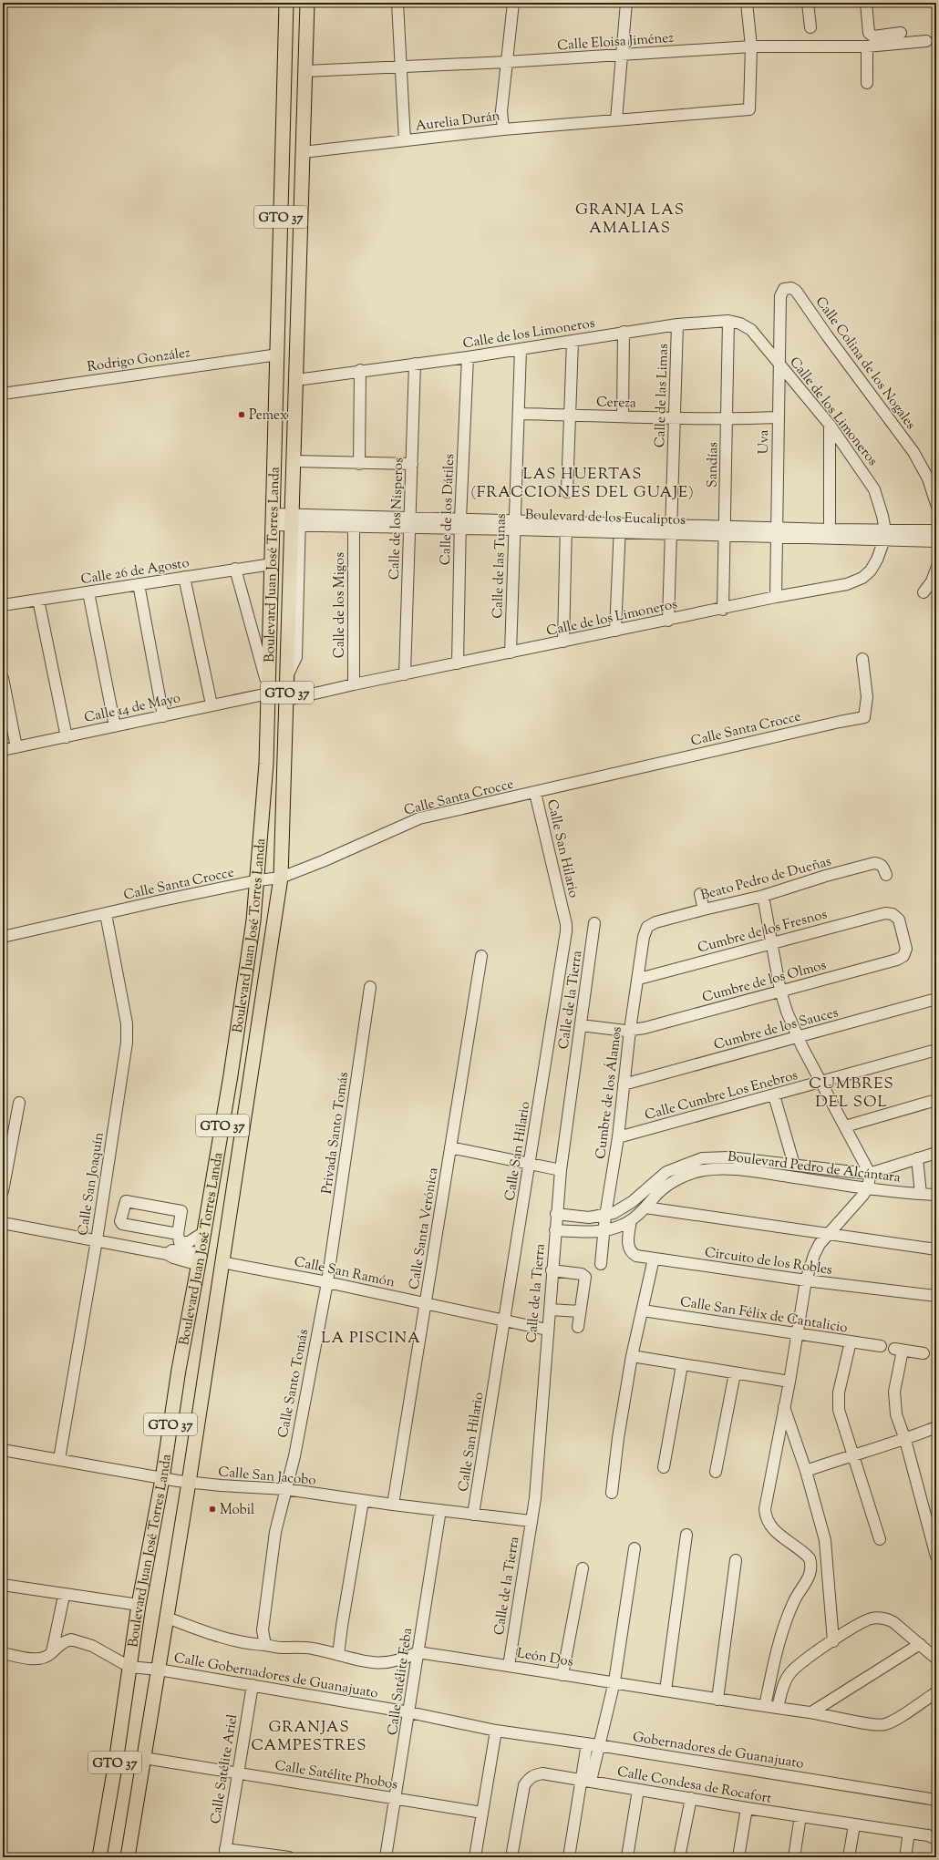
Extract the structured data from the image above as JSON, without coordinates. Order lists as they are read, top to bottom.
{
  "streets": {
    "main road": ["GTO 37", "Boulevard Juan José Torres Landa"],
    "street": [
      "Calle Eloisa Jiménez",
      "Aurelia Durán",
      "Calle de los Limoneros",
      "Rodrigo González",
      "Calle Colina de los Nogales",
      "Calle de las Limas",
      "Cereza",
      "Uva",
      "Sandías",
      "Calle de los Dátiles",
      "Boulevard de los Eucaliptos",
      "Calle de los Nísperos",
      "Calle de las Tunas",
      "Calle 26 de Agosto",
      "Calle de los Migos",
      "Calle 14 de Mayo",
      "Calle Santa Crocce",
      "Calle San Hilario",
      "Beato Pedro de Dueñas",
      "Cumbre de los Fresnos",
      "Cumbre de los Olmos",
      "Calle de la Tierra",
      "Cumbre de los Sauces",
      "Cumbre de los Álamos",
      "Calle Cumbre Los Enebros",
      "Privada Santo Tomás",
      "Boulevard Pedro de Alcántara",
      "Calle San Joaquín",
      "Calle Santa Verónica",
      "Circuito de los Robles",
      "Calle San Ramón",
      "Calle San Félix de Cantalicio",
      "Calle Santo Tomás",
      "Calle San Jacobo",
      "León Dos",
      "Calle Gobernadores de Guanajuato",
      "Calle Satélite Feba",
      "Gobernadores de Guanajuato",
      "Calle Satélite Ariel",
      "Calle Satélite Phobos",
      "Calle Condesa de Rocafort"
    ]
  },
  "crossings": [
    ["Calle Eloisa Jiménez", "Aurelia Durán"],
    ["Calle Eloisa Jiménez", "Boulevard Juan José Torres Landa"],
    ["Aurelia Durán", "Boulevard Juan José Torres Landa"],
    ["Calle de los Limoneros", "Calle de las Limas"],
    ["Calle de los Limoneros", "Uva"],
    ["Calle de los Limoneros", "Sandías"],
    ["Calle de los Limoneros", "Calle de los Dátiles"],
    ["Calle de los Limoneros", "Boulevard de los Eucaliptos"],
    ["Calle de los Limoneros", "Calle de los Nísperos"],
    ["Calle de los Limoneros", "Boulevard Juan José Torres Landa"],
    ["Calle de los Limoneros", "Calle de las Tunas"],
    ["Calle de los Limoneros", "Calle de los Migos"],
    ["Rodrigo González", "Boulevard Juan José Torres Landa"],
    ["Calle Colina de los Nogales", "Uva"],
    ["Calle de las Limas", "Cereza"],
    ["Calle de las Limas", "Boulevard de los Eucaliptos"],
    ["Cereza", "Uva"],
    ["Cereza", "Sandías"],
    ["Cereza", "Calle de las Tunas"],
    ["Uva", "Boulevard de los Eucaliptos"],
    ["Sandías", "Boulevard de los Eucaliptos"],
    ["Calle de los Dátiles", "Boulevard de los Eucaliptos"],
    ["Boulevard de los Eucaliptos", "Calle de los Nísperos"],
    ["Boulevard de los Eucaliptos", "Boulevard Juan José Torres Landa"],
    ["Boulevard de los Eucaliptos", "Calle de las Tunas"],
    ["Boulevard de los Eucaliptos", "Calle de los Migos"],
    ["Boulevard Juan José Torres Landa", "Calle 26 de Agosto"],
    ["Boulevard Juan José Torres Landa", "Calle 14 de Mayo"],
    ["Boulevard Juan José Torres Landa", "Calle Santa Crocce"],
    ["Boulevard Juan José Torres Landa", "Calle San Ramón"],
    ["Boulevard Juan José Torres Landa", "Calle San Jacobo"],
    ["Boulevard Juan José Torres Landa", "Calle Gobernadores de Guanajuato"],
    ["Boulevard Juan José Torres Landa", "Calle Satélite Phobos"],
    ["Calle Santa Crocce", "Calle San Hilario"],
    ["Calle Santa Crocce", "Calle San Joaquín"],
    ["Calle San Hilario", "Calle San Ramón"],
    ["Calle San Hilario", "Calle San Jacobo"],
    ["Beato Pedro de Dueñas", "Cumbre de los Álamos"],
    ["Cumbre de los Fresnos", "Cumbre de los Olmos"],
    ["Cumbre de los Fresnos", "Cumbre de los Álamos"],
    ["Cumbre de los Olmos", "Calle de la Tierra"],
    ["Cumbre de los Olmos", "Cumbre de los Álamos"],
    ["Calle de la Tierra", "Boulevard Pedro de Alcántara"],
    ["Calle de la Tierra", "Calle San Ramón"],
    ["Calle de la Tierra", "Calle San Jacobo"],
    ["Calle de la Tierra", "León Dos"],
    ["Cumbre de los Sauces", "Cumbre de los Álamos"],
    ["Cumbre de los Álamos", "Calle Cumbre Los Enebros"],
    ["Cumbre de los Álamos", "Boulevard Pedro de Alcántara"],
    ["Privada Santo Tomás", "Calle San Ramón"],
    ["Privada Santo Tomás", "Calle Santo Tomás"],
    ["Boulevard Pedro de Alcántara", "Circuito de los Robles"],
    ["Calle San Joaquín", "Calle San Jacobo"],
    ["Calle Santa Verónica", "Calle San Ramón"],
    ["Calle Santa Verónica", "Calle San Jacobo"],
    ["Calle San Ramón", "Calle Santo Tomás"],
    ["Calle Santo Tomás", "Calle San Jacobo"],
    ["Calle San Jacobo", "Calle Satélite Feba"],
    ["León Dos", "Calle Satélite Feba"],
    ["Calle Gobernadores de Guanajuato", "Calle Satélite Feba"],
    ["Calle Gobernadores de Guanajuato", "Gobernadores de Guanajuato"],
    ["Calle Gobernadores de Guanajuato", "Calle Satélite Ariel"],
    ["Calle Satélite Feba", "Calle Satélite Phobos"],
    ["Calle Satélite Ariel", "Calle Satélite Phobos"]
  ],
  "districts": [
    "GRANJA LAS AMALIAS",
    "LAS HUERTAS (FRACCIONES DEL GUAJE)",
    "CUMBRES DEL SOL",
    "LA PISCINA",
    "GRANJAS CAMPESTRES"
  ],
  "places": ["Pemex", "Mobil"]
}
